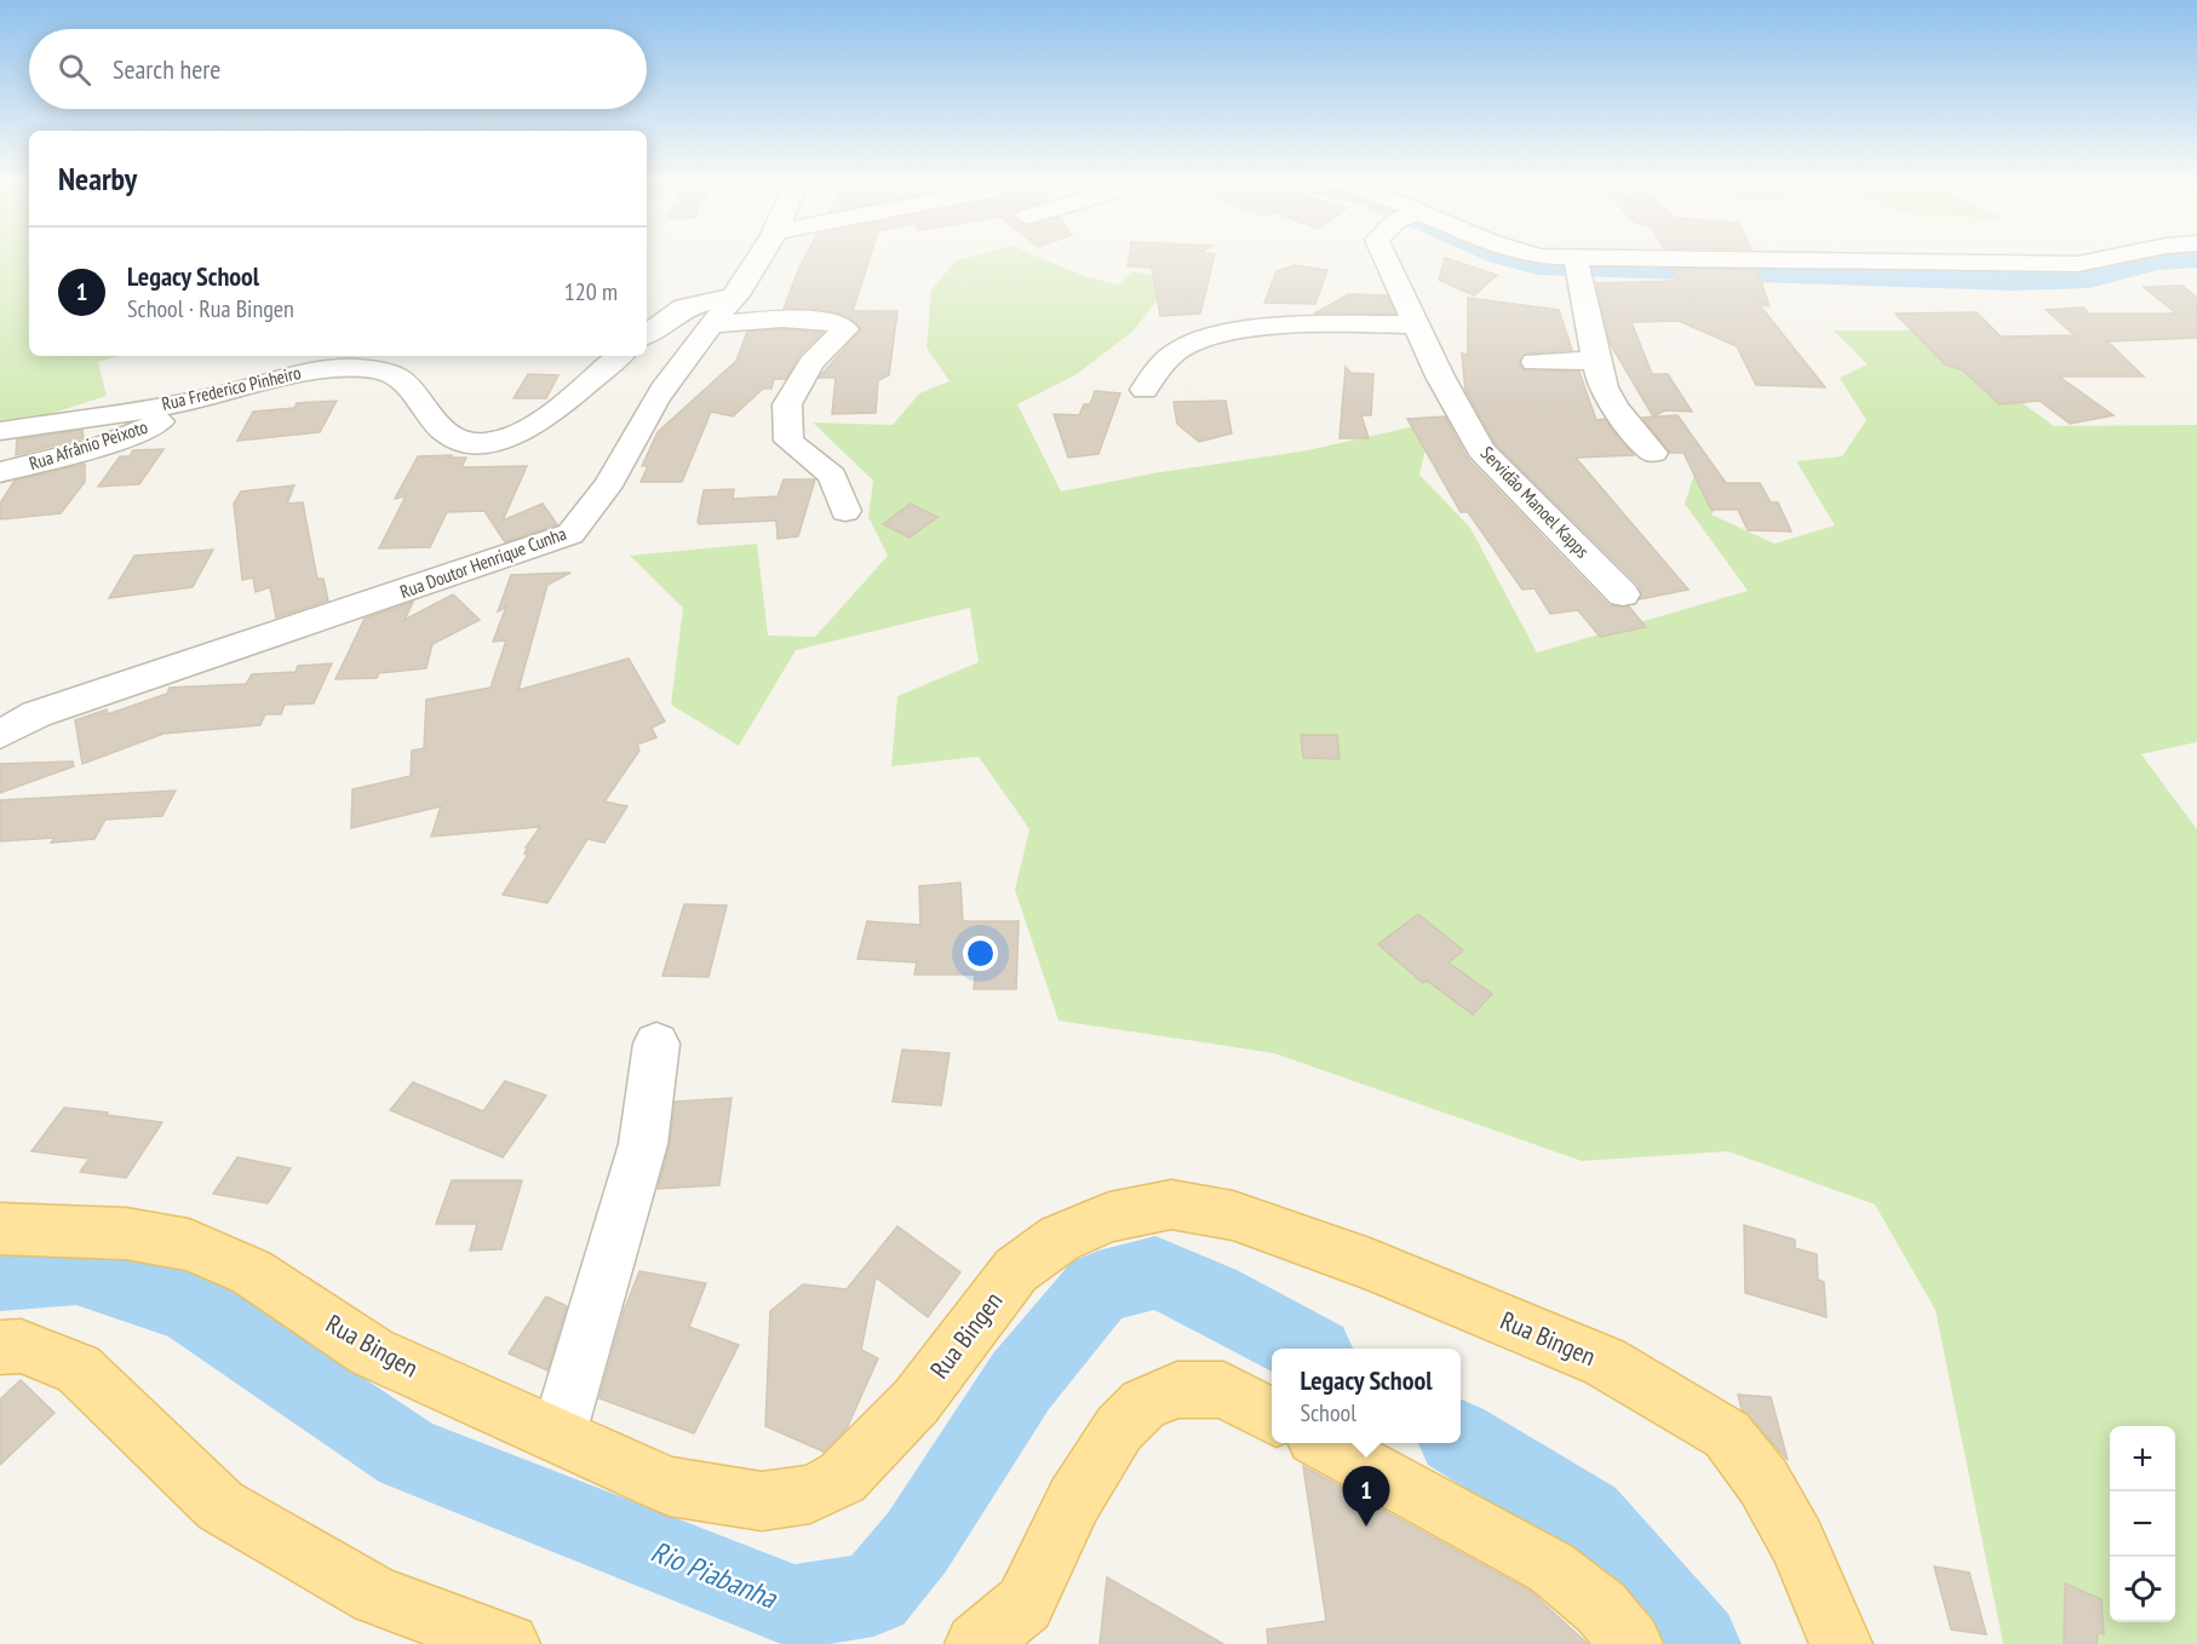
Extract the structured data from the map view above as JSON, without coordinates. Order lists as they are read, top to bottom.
{
  "streets": {
    "main road": ["Rua Bingen"],
    "street": [
      "Rua Frederico Pinheiro",
      "Rua Afrânio Peixoto",
      "Servidão Manoel Kapps",
      "Rua Doutor Henrique Cunha"
    ]
  },
  "crossings": [
    ["Rua Frederico Pinheiro", "Rua Afrânio Peixoto"]
  ],
  "water": ["Rio Piabanha"],
  "page": {
    "search": "Search here",
    "heading": "Nearby",
    "list": [
      {
        "mark": "1",
        "name": "Legacy School",
        "note": "School · Rua Bingen",
        "value": "120 m"
      }
    ],
    "popup": ["Legacy School", "School"],
    "map_buttons": ["+", "−"],
    "pins": "1"
  }
}
